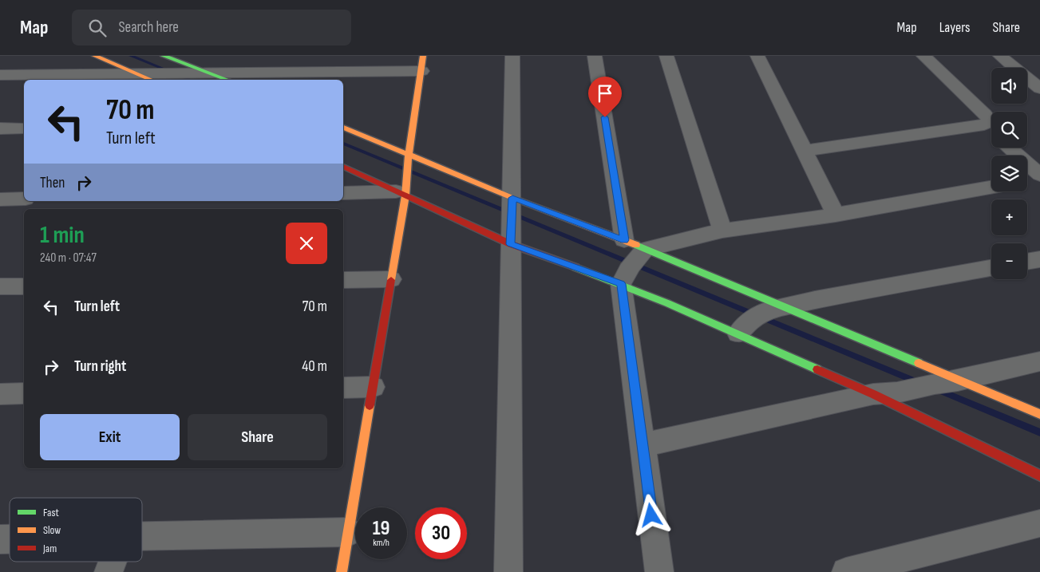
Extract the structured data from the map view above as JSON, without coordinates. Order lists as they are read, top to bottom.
{
  "legend": ["Fast", "Slow", "Jam"],
  "page": {
    "header": "Map",
    "search": "Search here",
    "nav": ["Map", "Layers", "Share"],
    "map_buttons": ["+", "−"],
    "turn": ["70 m", "Turn left"],
    "then": "Then",
    "heading": ["1 min", "240 m · 07:47"],
    "list": [
      {
        "name": "Turn left",
        "value": "70 m"
      },
      {
        "name": "Turn right",
        "value": "40 m"
      }
    ],
    "buttons": ["Exit", "Share"],
    "speed": "19 km/h",
    "limit": "30"
  }
}
